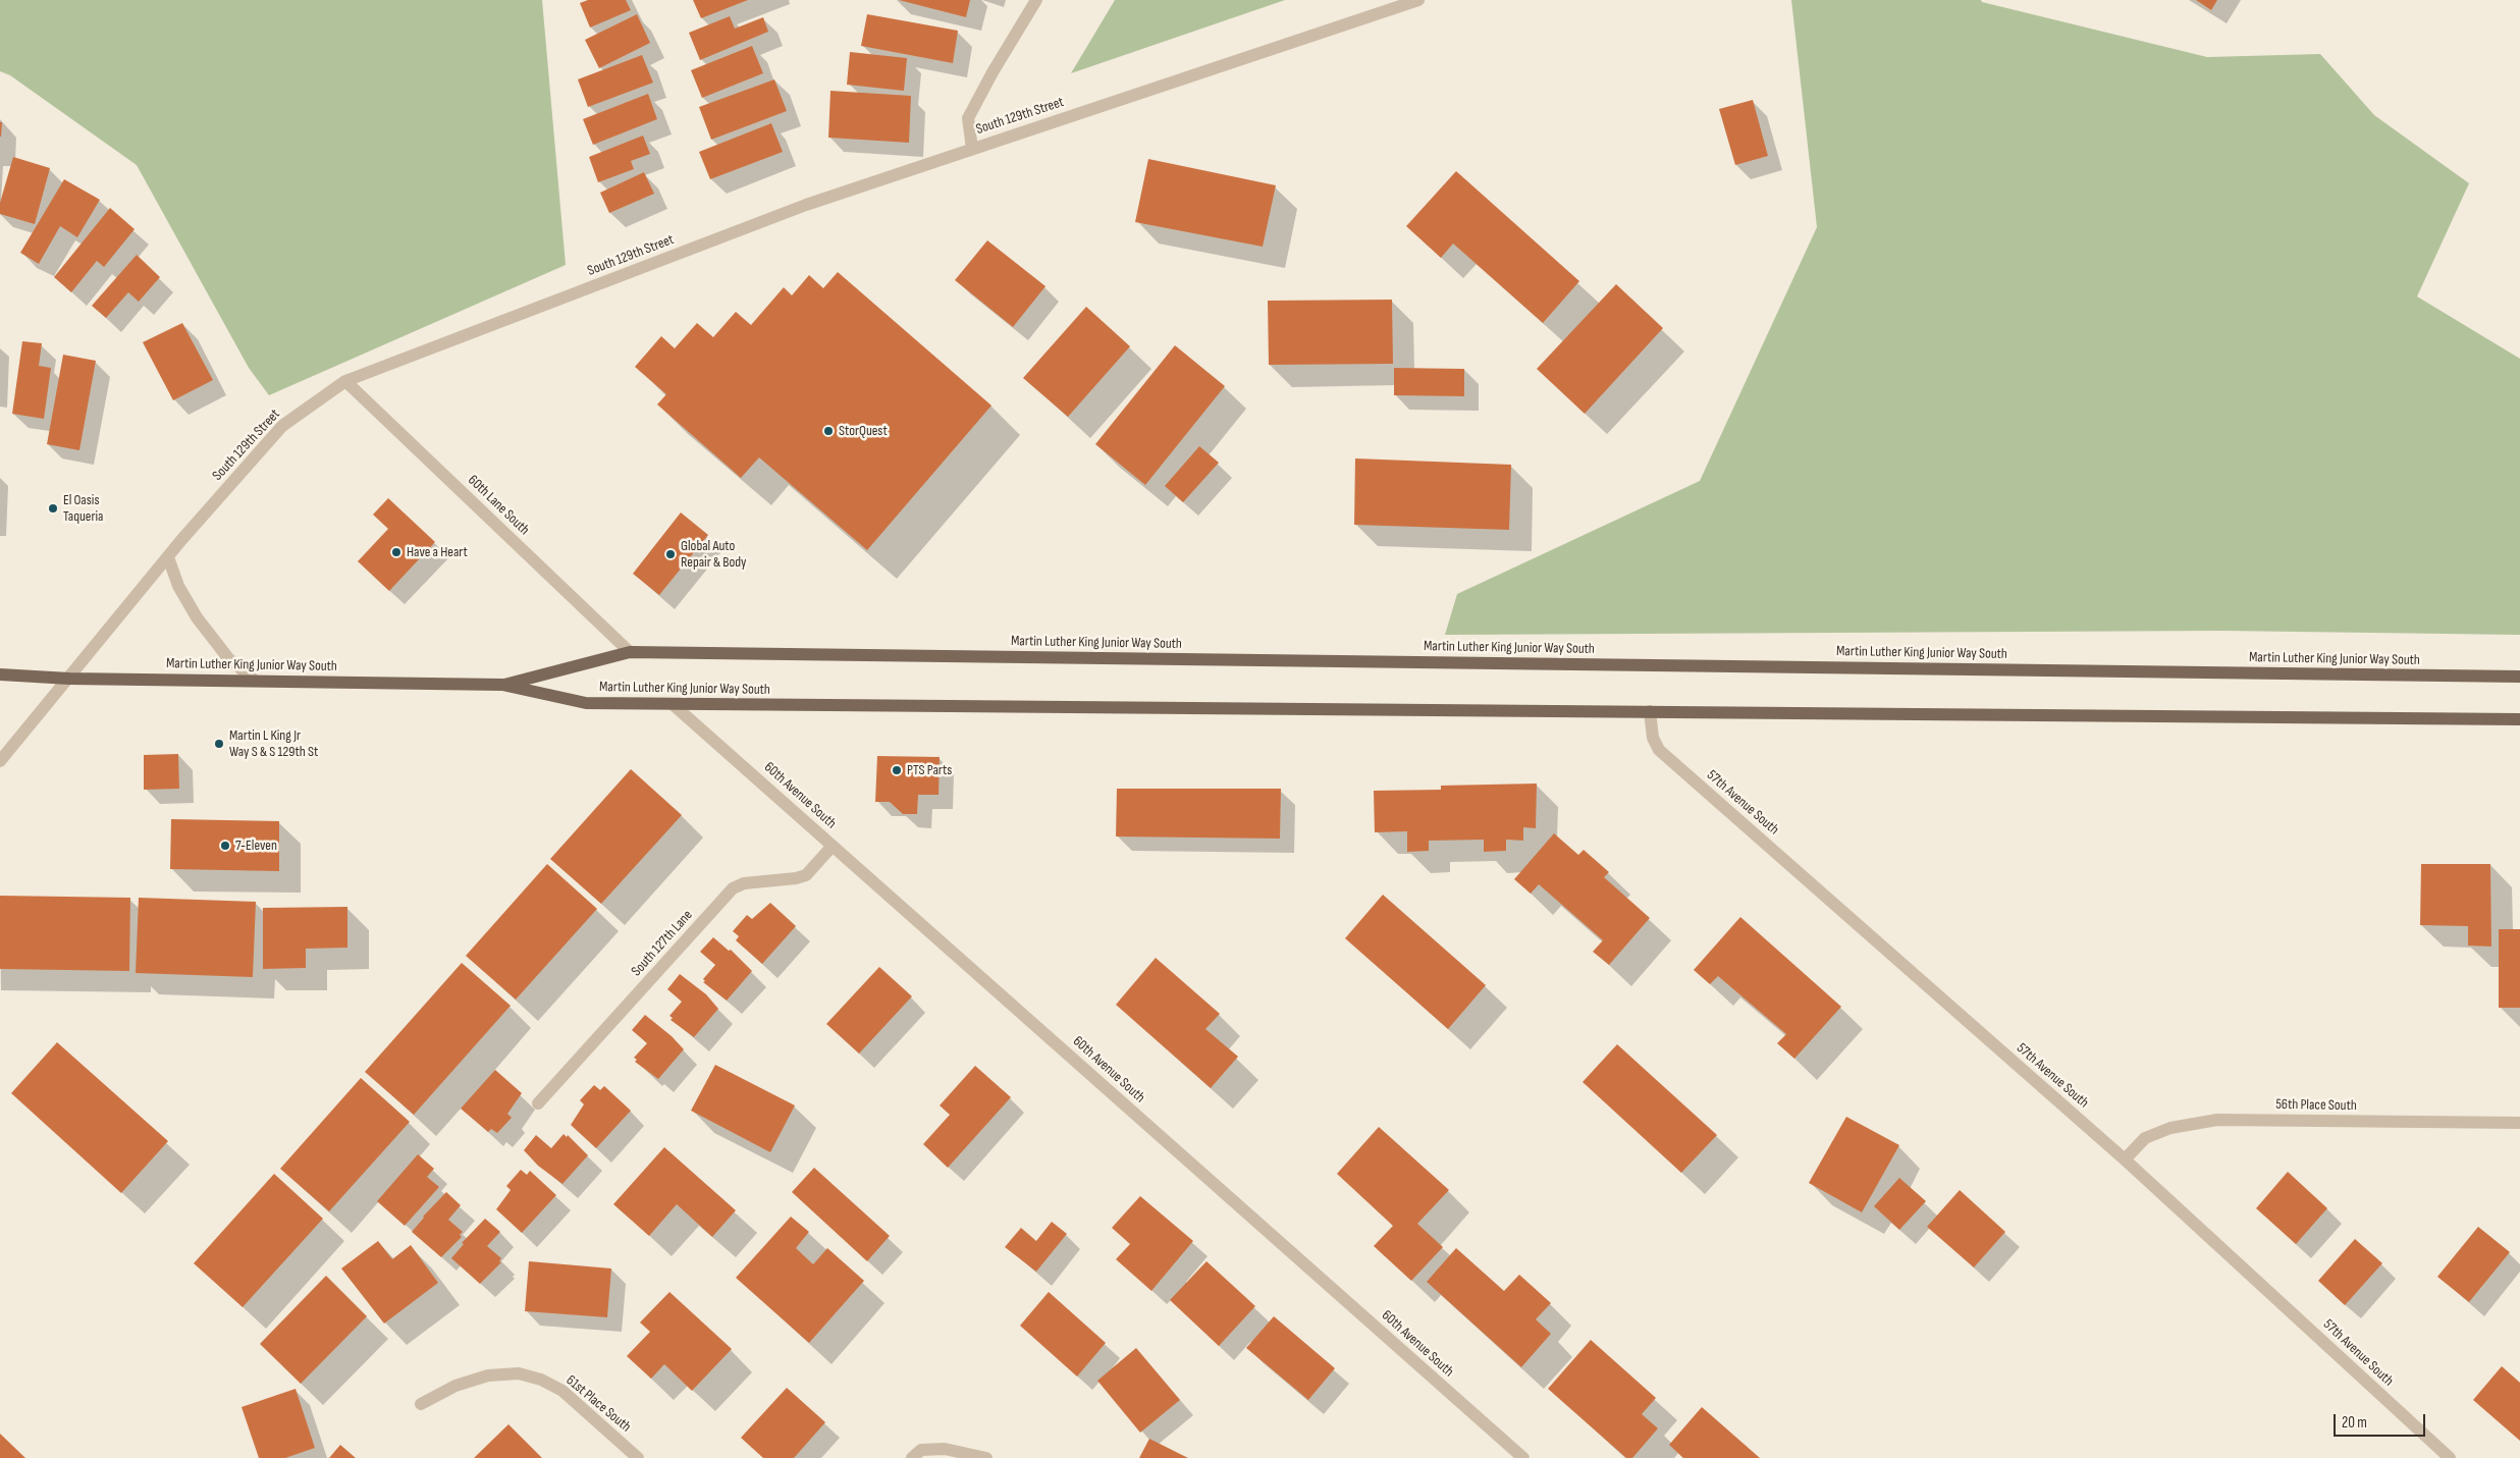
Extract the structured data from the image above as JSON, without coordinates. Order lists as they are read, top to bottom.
{
  "streets": {
    "main road": ["Martin Luther King Junior Way South"],
    "street": [
      "South 129th Street",
      "60th Lane South",
      "60th Avenue South",
      "57th Avenue South",
      "South 127th Lane",
      "56th Place South",
      "61st Place South"
    ]
  },
  "crossings": [
    ["South 129th Street", "60th Lane South"],
    ["South 129th Street", "Martin Luther King Junior Way South"],
    ["60th Lane South", "Martin Luther King Junior Way South"],
    ["Martin Luther King Junior Way South", "60th Avenue South"],
    ["Martin Luther King Junior Way South", "57th Avenue South"],
    ["60th Avenue South", "South 127th Lane"],
    ["57th Avenue South", "56th Place South"]
  ],
  "places": [
    "StorQuest",
    "El Oasis Taqueria",
    "Have a Heart",
    "Global Auto Repair & Body",
    "Martin L King Jr Way S & S 129th St",
    "PTS Parts",
    "7-Eleven"
  ],
  "scale_bar": "20 m"
}
